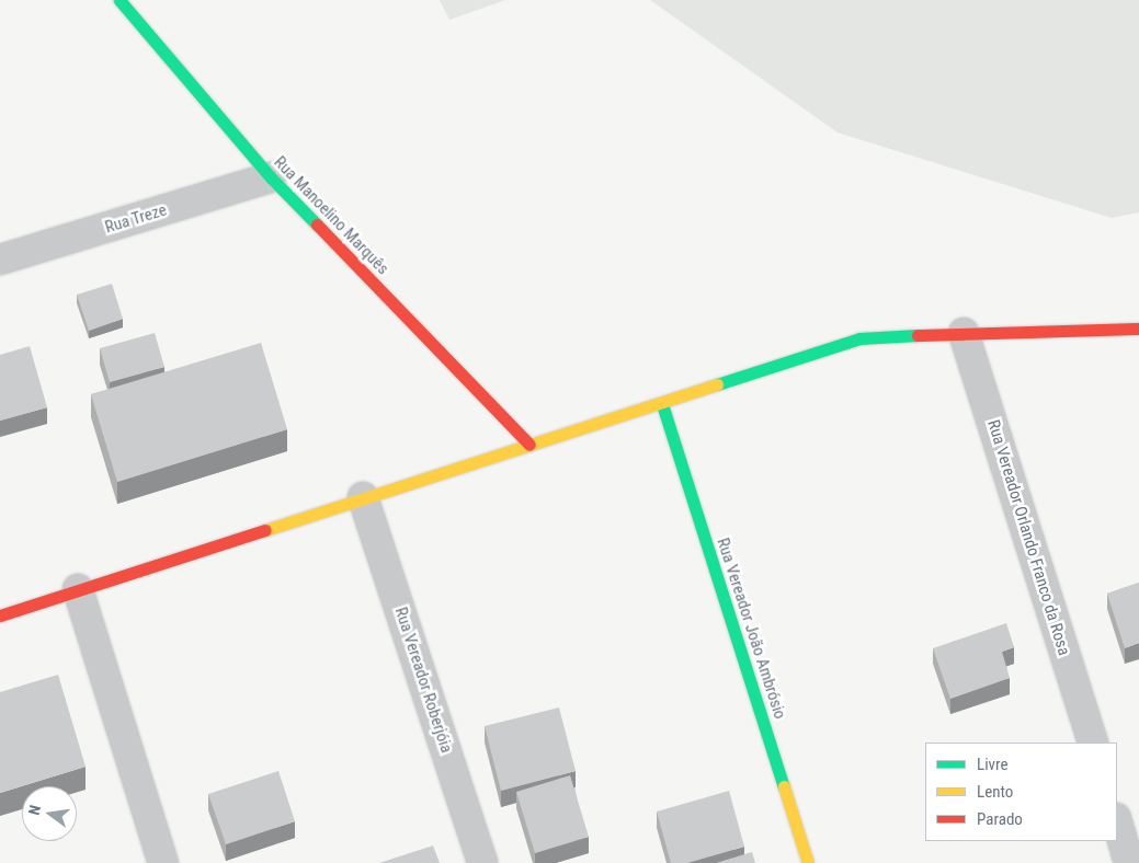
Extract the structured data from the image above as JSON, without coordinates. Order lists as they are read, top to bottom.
{
  "streets": {
    "street": [
      "Rua Manoelino Marquês",
      "Rua Treze",
      "Rua Vereador Orlando Franco da Rosa",
      "Rua Vereador João Ambrósio",
      "Rua Vereador Roberjóia"
    ]
  },
  "crossings": [
    ["Rua Manoelino Marquês", "Rua Treze"]
  ],
  "legend": ["Livre", "Lento", "Parado"],
  "north": "left"
}
